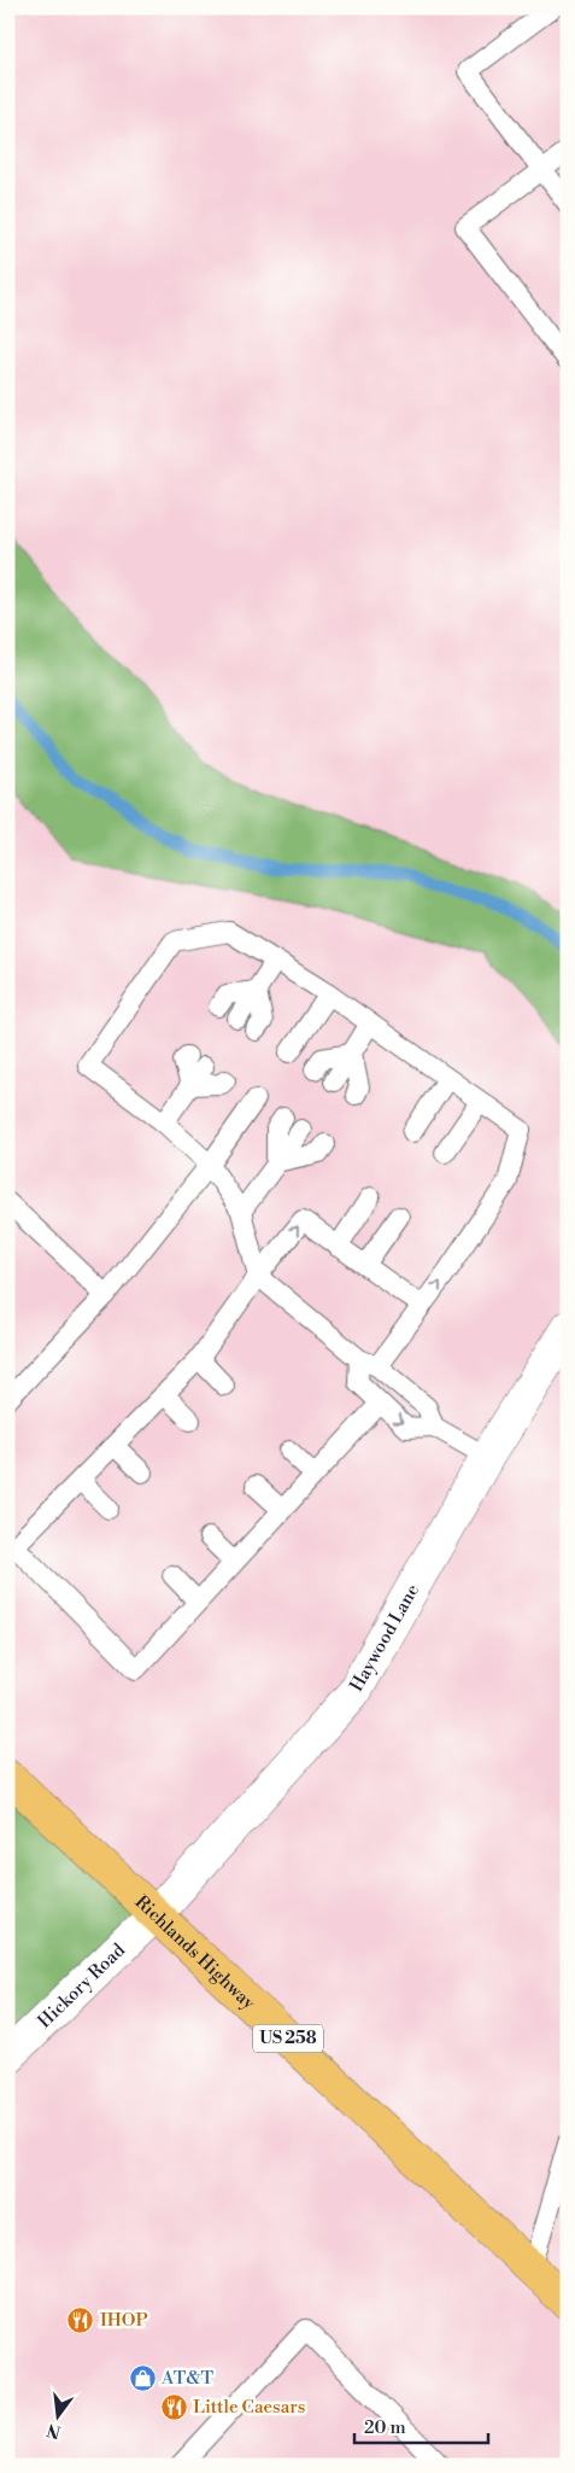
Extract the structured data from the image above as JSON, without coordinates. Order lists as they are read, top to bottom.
{
  "streets": {
    "main road": ["Richlands Highway", "US 258"],
    "street": ["Haywood Lane", "Hickory Road"]
  },
  "crossings": [
    ["Haywood Lane", "Richlands Highway"],
    ["Haywood Lane", "Hickory Road"],
    ["Richlands Highway", "Hickory Road"]
  ],
  "places": {
    "restaurant": ["IHOP", "Little Caesars"],
    "shop": ["AT&T"]
  },
  "scale_bar": "20 m",
  "north": "bottom"
}
